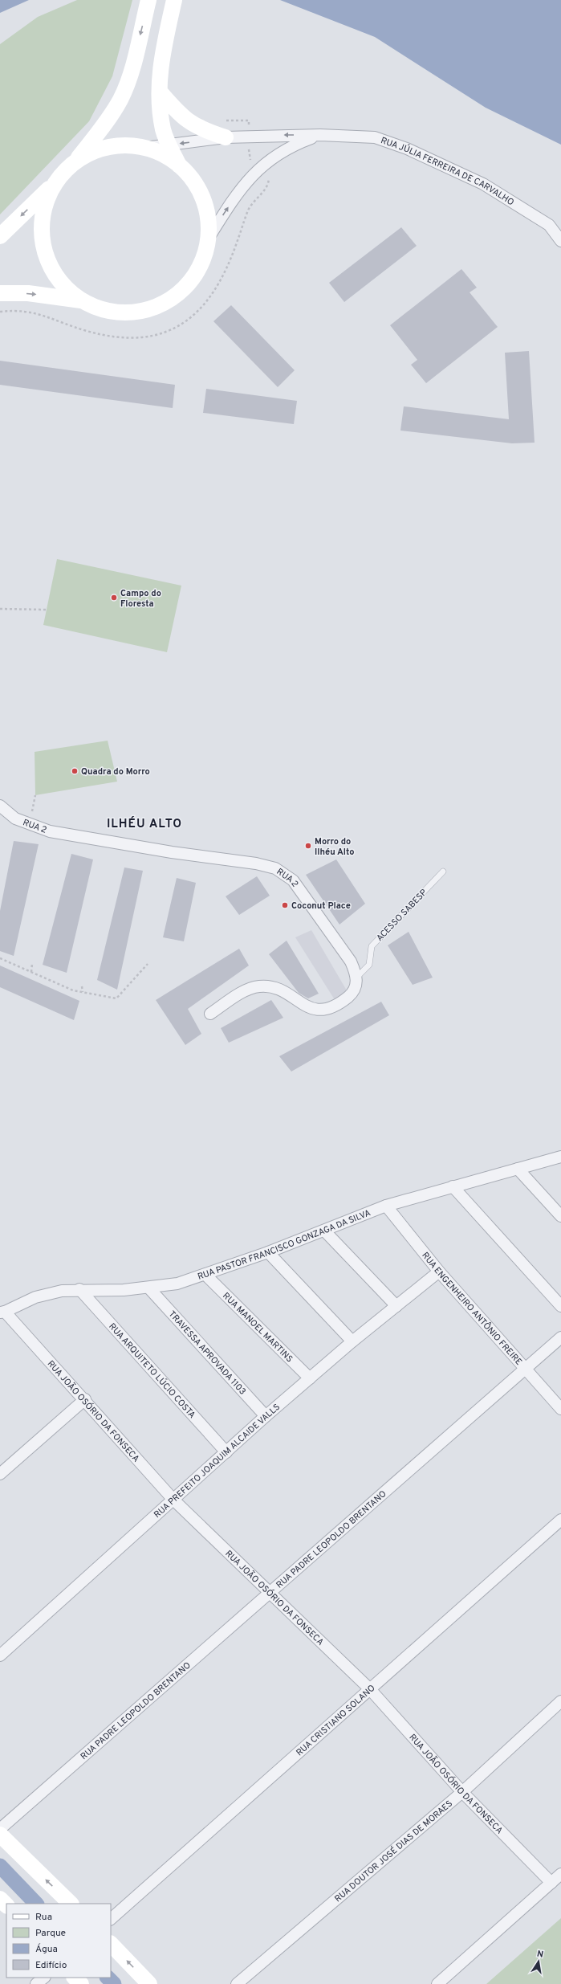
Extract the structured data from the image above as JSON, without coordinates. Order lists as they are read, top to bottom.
{
  "streets": {
    "street": [
      "RUA JÚLIA FERREIRA DE CARVALHO",
      "RUA 2",
      "RUA PASTOR FRANCISCO GONZAGA DA SILVA",
      "RUA ENGENHEIRO ANTÔNIO FREIRE",
      "RUA MANOEL MARTINS",
      "TRAVESSA APROVADA 1103",
      "RUA ARQUITETO LÚCIO COSTA",
      "RUA JOÃO OSÓRIO DA FONSECA",
      "RUA PREFEITO JOAQUIM ALCAIDE VALLS",
      "RUA PADRE LEOPOLDO BRENTANO",
      "RUA CRISTIANO SOLANO",
      "RUA DOUTOR JOSÉ DIAS DE MORAES"
    ],
    "lane": ["ACESSO SABESP"]
  },
  "crossings": [
    ["RUA 2", "ACESSO SABESP"],
    ["RUA PASTOR FRANCISCO GONZAGA DA SILVA", "RUA ENGENHEIRO ANTÔNIO FREIRE"],
    ["RUA PASTOR FRANCISCO GONZAGA DA SILVA", "RUA MANOEL MARTINS"],
    ["RUA PASTOR FRANCISCO GONZAGA DA SILVA", "TRAVESSA APROVADA 1103"],
    ["RUA PASTOR FRANCISCO GONZAGA DA SILVA", "RUA ARQUITETO LÚCIO COSTA"],
    ["RUA PASTOR FRANCISCO GONZAGA DA SILVA", "RUA JOÃO OSÓRIO DA FONSECA"],
    ["RUA ENGENHEIRO ANTÔNIO FREIRE", "RUA PREFEITO JOAQUIM ALCAIDE VALLS"],
    ["RUA ENGENHEIRO ANTÔNIO FREIRE", "RUA PADRE LEOPOLDO BRENTANO"],
    ["RUA MANOEL MARTINS", "RUA PREFEITO JOAQUIM ALCAIDE VALLS"],
    ["TRAVESSA APROVADA 1103", "RUA PREFEITO JOAQUIM ALCAIDE VALLS"],
    ["RUA ARQUITETO LÚCIO COSTA", "RUA PREFEITO JOAQUIM ALCAIDE VALLS"],
    ["RUA JOÃO OSÓRIO DA FONSECA", "RUA PREFEITO JOAQUIM ALCAIDE VALLS"],
    ["RUA JOÃO OSÓRIO DA FONSECA", "RUA PADRE LEOPOLDO BRENTANO"],
    ["RUA JOÃO OSÓRIO DA FONSECA", "RUA CRISTIANO SOLANO"],
    ["RUA JOÃO OSÓRIO DA FONSECA", "RUA DOUTOR JOSÉ DIAS DE MORAES"]
  ],
  "districts": ["ILHÉU ALTO"],
  "places": [
    "Campo do Floresta",
    "Quadra do Morro",
    "Morro do Ilhéu Alto",
    "Coconut Place"
  ],
  "legend": [
    "Rua",
    "Parque",
    "Água",
    "Edifício"
  ],
  "north": "top"
}
